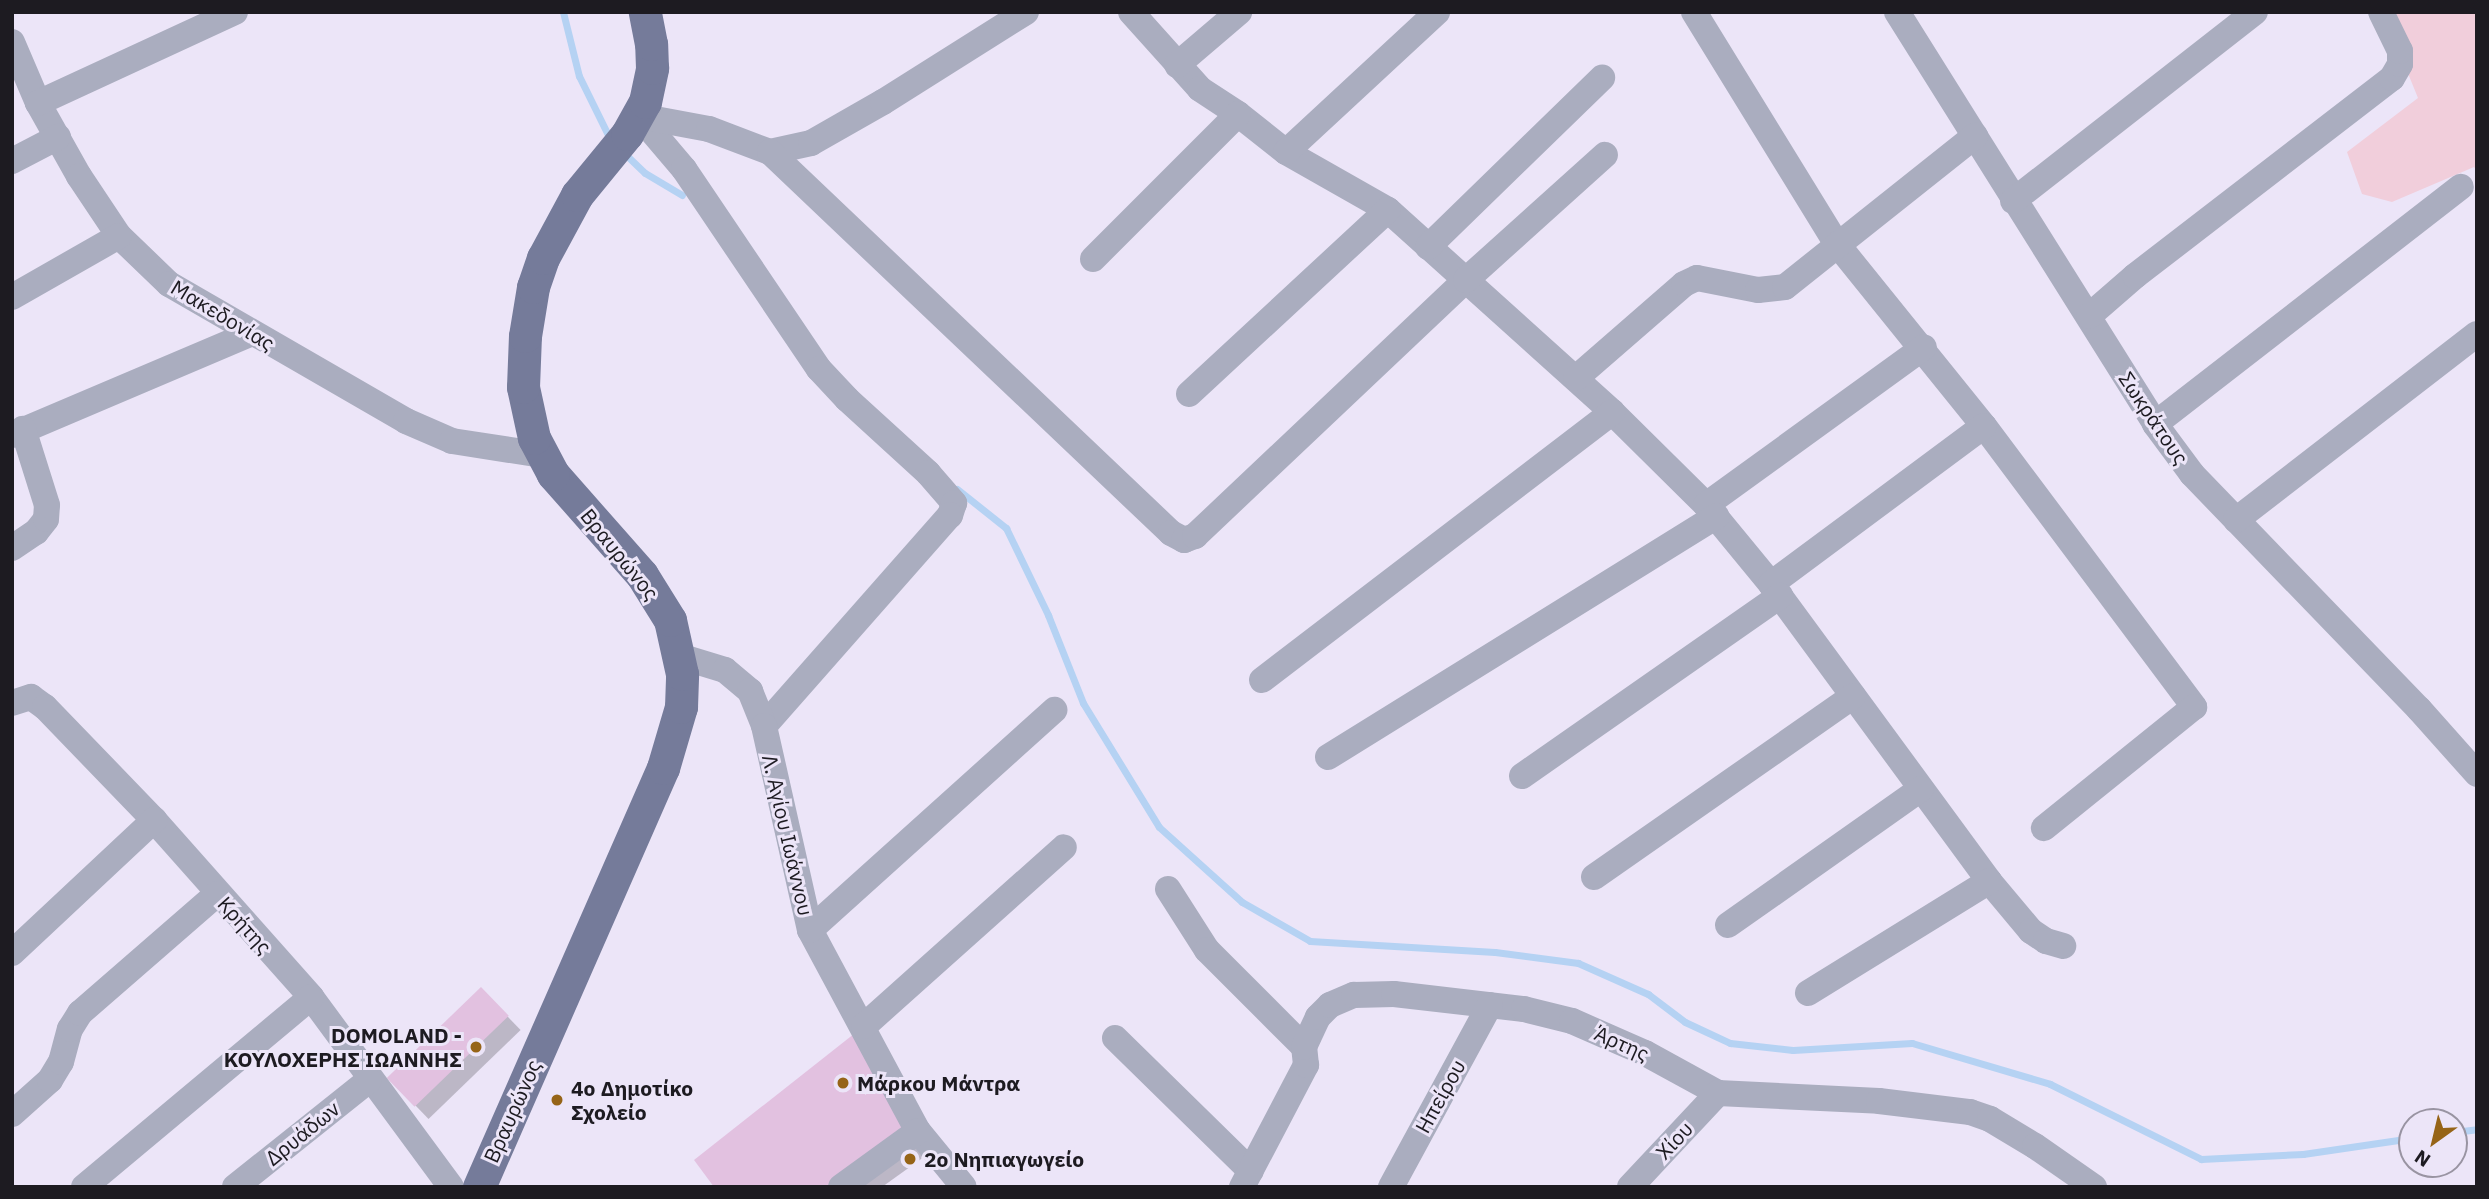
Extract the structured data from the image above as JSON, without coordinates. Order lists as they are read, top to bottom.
{
  "streets": {
    "main road": ["Βραυρώνος"],
    "street": [
      "Μακεδονίας",
      "Σωκράτους",
      "Λ. Αγίου Ιωάννου",
      "Κρήτης",
      "Άρτης",
      "Ηπείρου",
      "Δρυάδων",
      "Χίου"
    ]
  },
  "crossings": [
    ["Μακεδονίας", "Βραυρώνος"],
    ["Βραυρώνος", "Λ. Αγίου Ιωάννου"],
    ["Κρήτης", "Δρυάδων"],
    ["Άρτης", "Ηπείρου"],
    ["Άρτης", "Χίου"]
  ],
  "places": [
    "DOMOLAND - ΚΟΥΛΟΧΕΡΗΣ ΙΩΑΝΝΗΣ",
    "Μάρκου Μάντρα",
    "4ο Δημοτίκο Σχολείο",
    "2ο Νηπιαγωγείο"
  ],
  "north": "bottom left"
}
